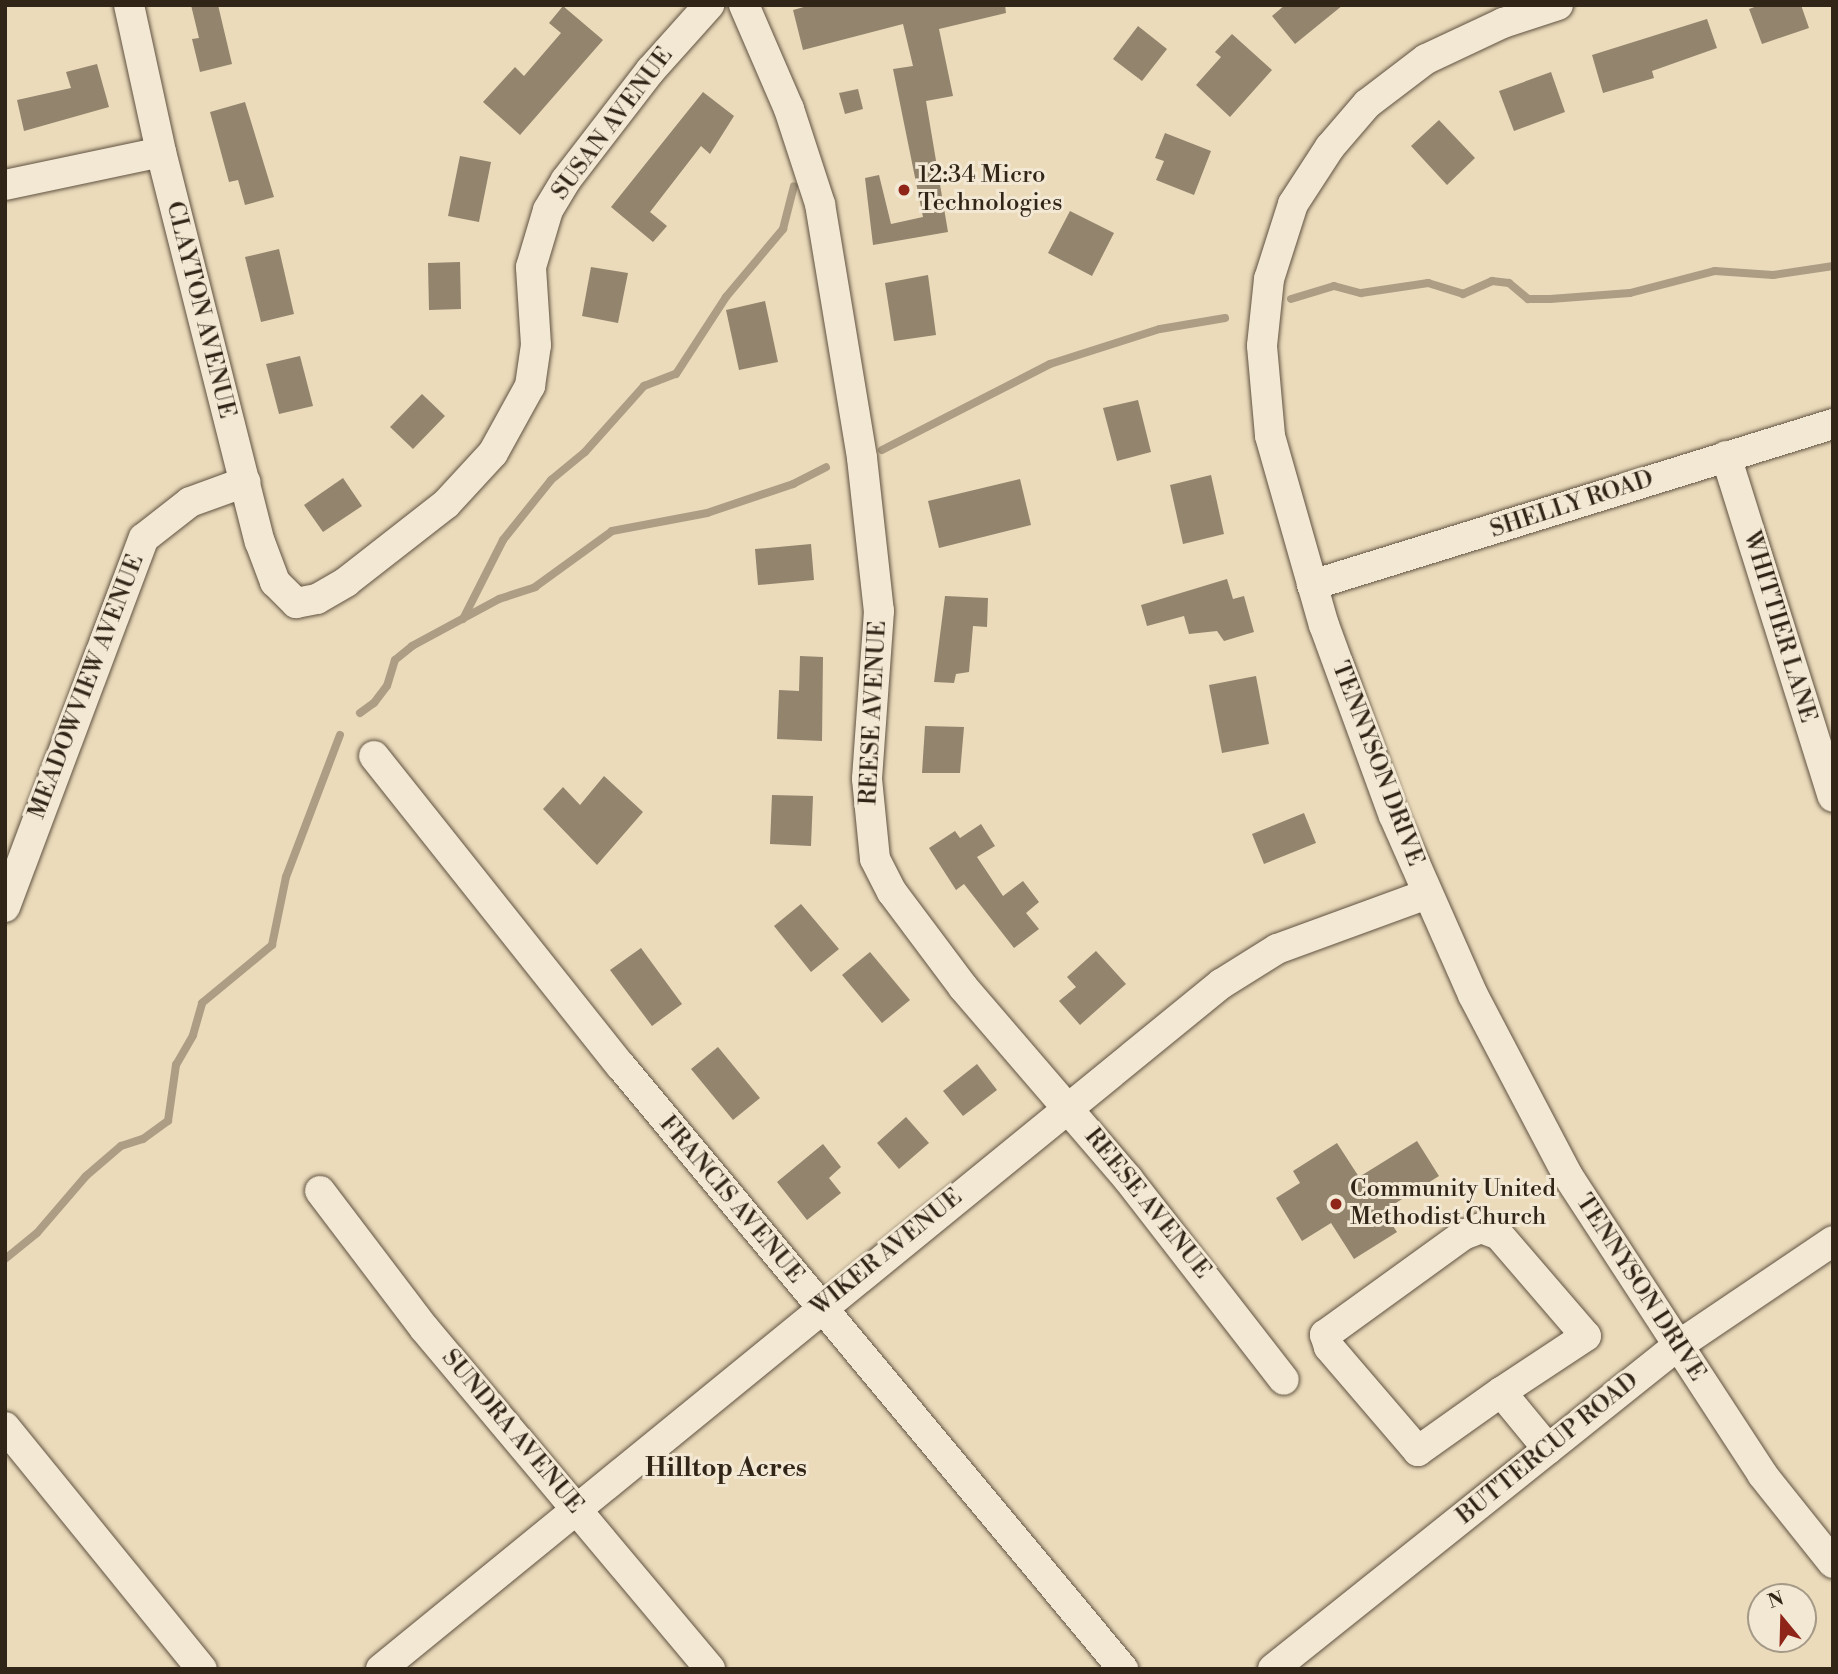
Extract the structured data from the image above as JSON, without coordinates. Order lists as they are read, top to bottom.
{
  "streets": {
    "street": [
      "SUSAN AVENUE",
      "CLAYTON AVENUE",
      "SHELLY ROAD",
      "WHITTIER LANE",
      "MEADOWVIEW AVENUE",
      "REESE AVENUE",
      "TENNYSON DRIVE",
      "FRANCIS AVENUE",
      "WIKER AVENUE",
      "SUNDRA AVENUE",
      "BUTTERCUP ROAD"
    ]
  },
  "crossings": [
    ["SUSAN AVENUE", "CLAYTON AVENUE"],
    ["CLAYTON AVENUE", "MEADOWVIEW AVENUE"],
    ["SHELLY ROAD", "WHITTIER LANE"],
    ["SHELLY ROAD", "TENNYSON DRIVE"],
    ["REESE AVENUE", "WIKER AVENUE"],
    ["TENNYSON DRIVE", "WIKER AVENUE"],
    ["TENNYSON DRIVE", "BUTTERCUP ROAD"],
    ["FRANCIS AVENUE", "WIKER AVENUE"],
    ["WIKER AVENUE", "SUNDRA AVENUE"]
  ],
  "districts": ["Hilltop Acres"],
  "places": ["12:34 Micro Technologies", "Community United Methodist Church"],
  "north": "top"
}
